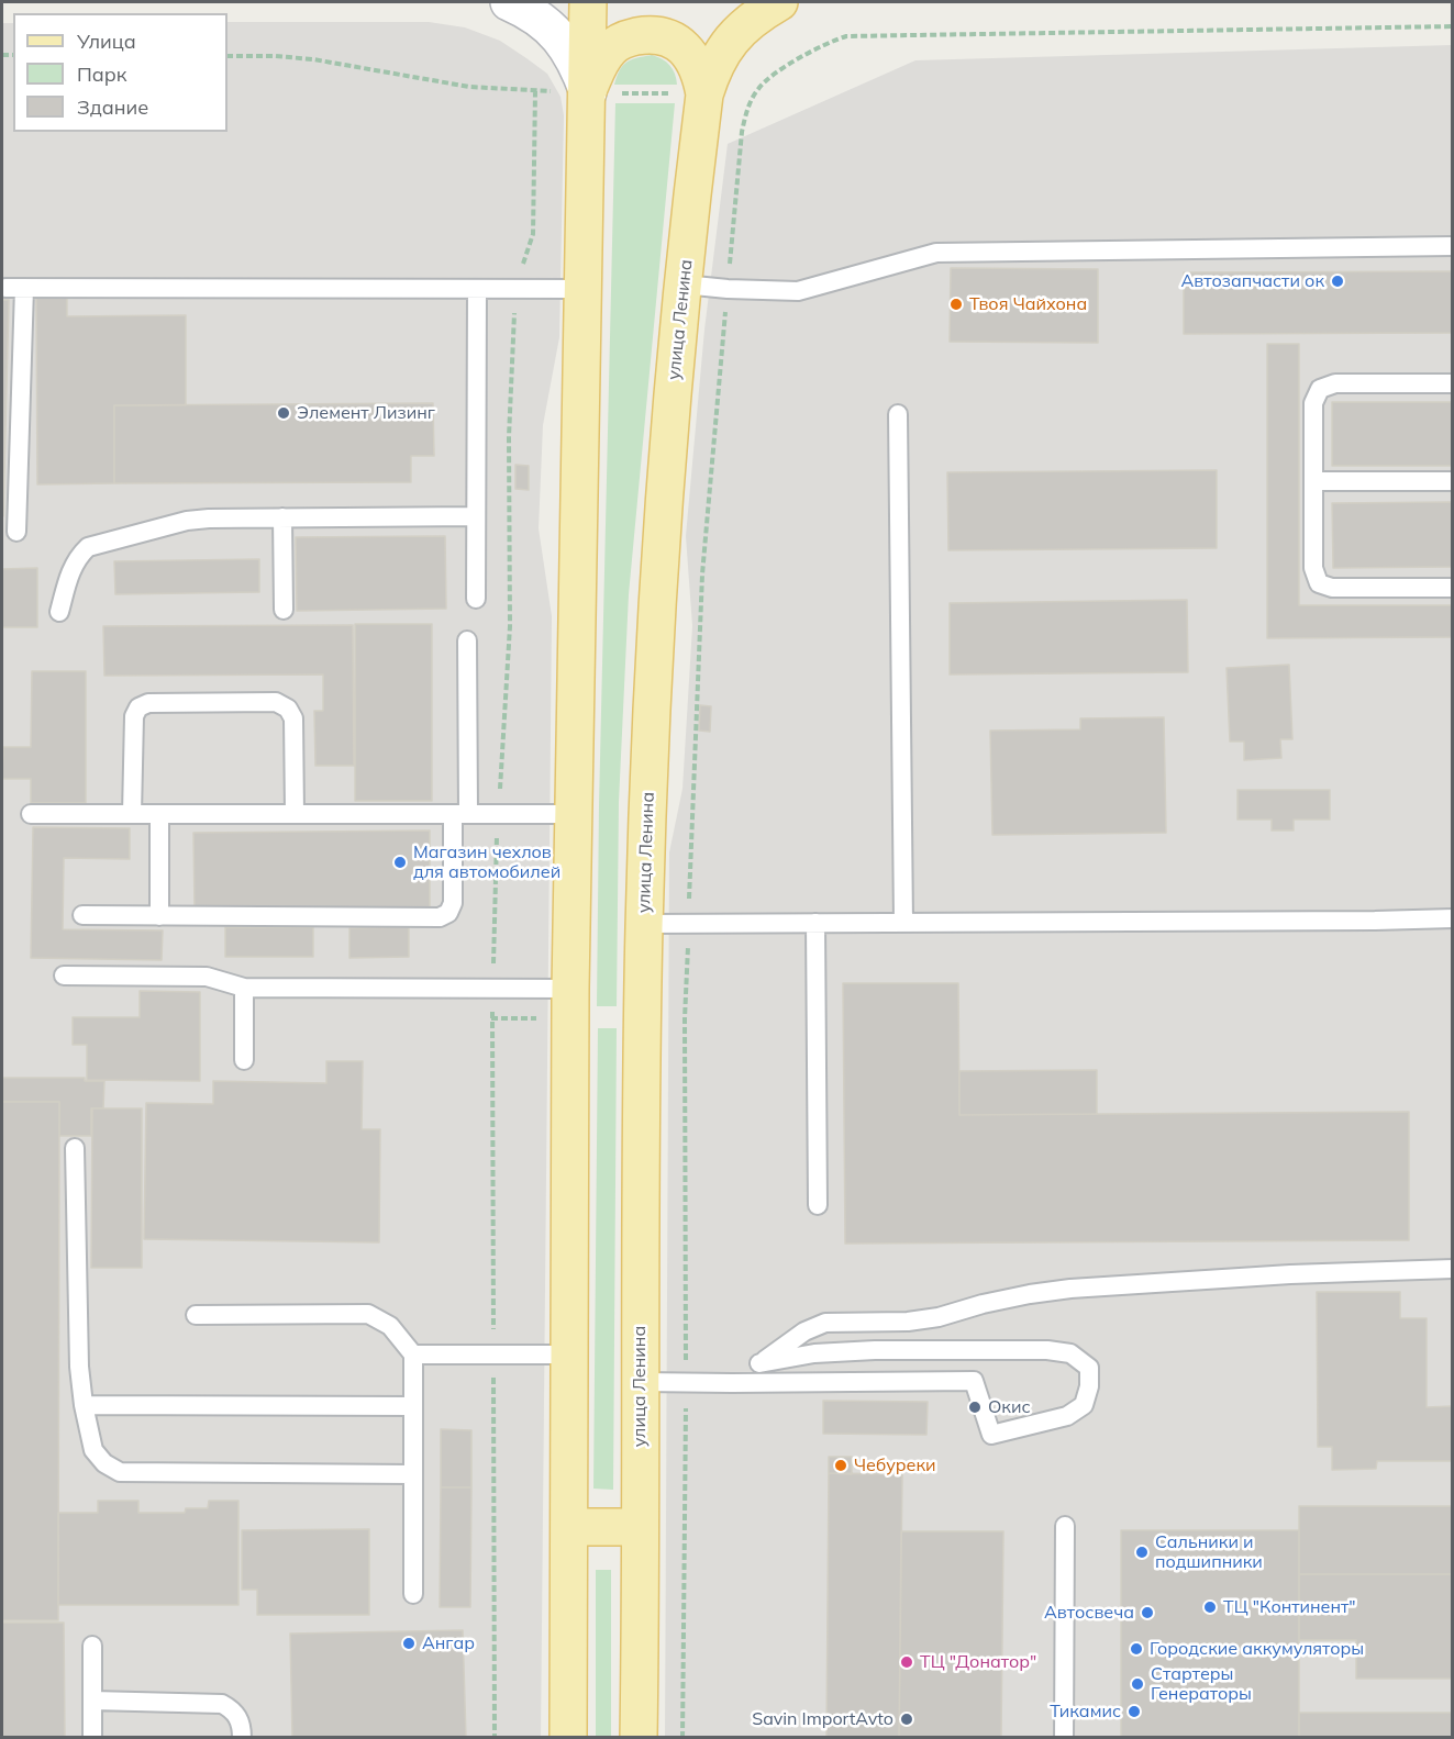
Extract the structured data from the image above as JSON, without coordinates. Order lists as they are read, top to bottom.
{
  "streets": {
    "main road": ["улица Ленина"]
  },
  "places": [
    "Автозапчасти ок",
    "Твоя Чайхона",
    "Элемент Лизинг",
    "Магазин чехлов для автомобилей",
    "Окис",
    "Чебуреки",
    "Сальники и подшипники",
    "ТЦ \"Континент\"",
    "Автосвеча",
    "Ангар",
    "Городские аккумуляторы",
    "ТЦ \"Донатор\"",
    "Стартеры Генераторы",
    "Тикамис",
    "Savin ImportAvto"
  ],
  "legend": ["Улица", "Парк", "Здание"]
}
